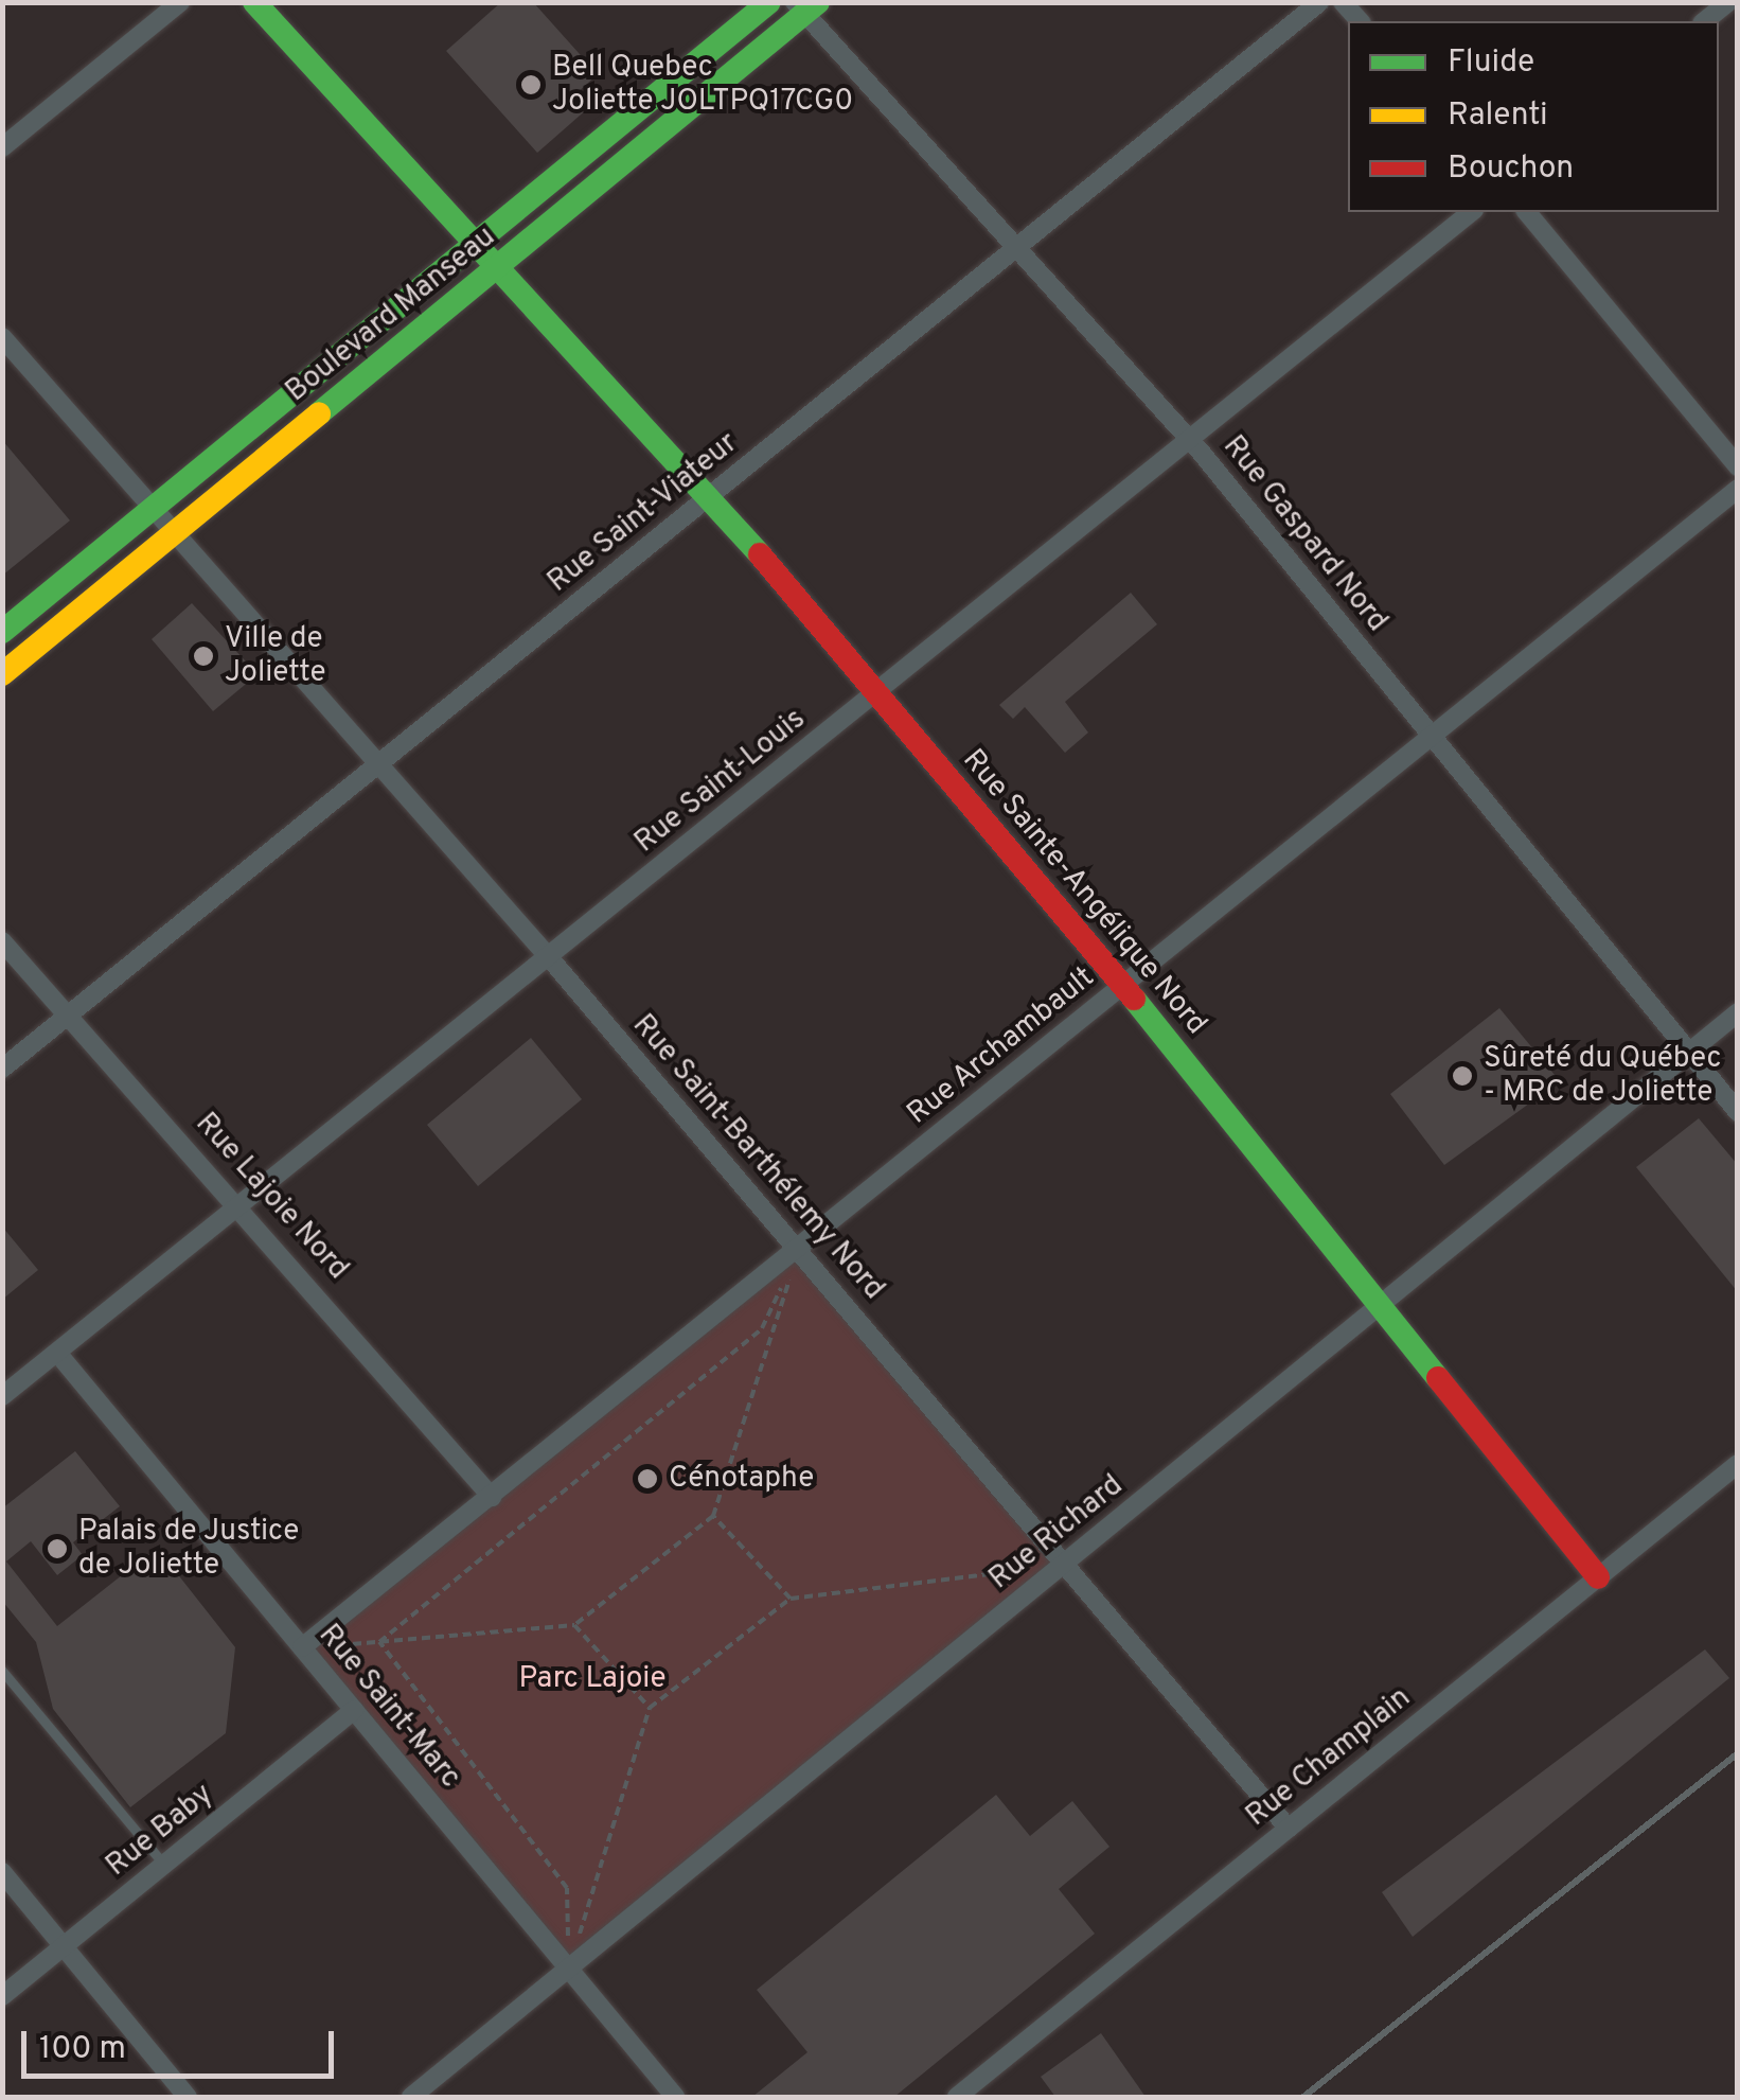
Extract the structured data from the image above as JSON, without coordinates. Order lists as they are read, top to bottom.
{
  "streets": {
    "street": [
      "Boulevard Manseau",
      "Rue Saint-Viateur",
      "Rue Gaspard Nord",
      "Rue Saint-Louis",
      "Rue Sainte-Angélique Nord",
      "Rue Archambault",
      "Rue Saint-Barthélemy Nord",
      "Rue Lajoie Nord",
      "Rue Richard",
      "Rue Saint-Marc",
      "Rue Champlain",
      "Rue Baby"
    ]
  },
  "crossings": [
    ["Boulevard Manseau", "Rue Gaspard Nord"],
    ["Boulevard Manseau", "Rue Sainte-Angélique Nord"],
    ["Boulevard Manseau", "Rue Saint-Barthélemy Nord"],
    ["Rue Saint-Viateur", "Rue Gaspard Nord"],
    ["Rue Saint-Viateur", "Rue Sainte-Angélique Nord"],
    ["Rue Saint-Viateur", "Rue Saint-Barthélemy Nord"],
    ["Rue Saint-Viateur", "Rue Lajoie Nord"],
    ["Rue Gaspard Nord", "Rue Saint-Louis"],
    ["Rue Gaspard Nord", "Rue Archambault"],
    ["Rue Gaspard Nord", "Rue Richard"],
    ["Rue Saint-Louis", "Rue Sainte-Angélique Nord"],
    ["Rue Saint-Louis", "Rue Saint-Barthélemy Nord"],
    ["Rue Saint-Louis", "Rue Lajoie Nord"],
    ["Rue Saint-Louis", "Rue Saint-Marc"],
    ["Rue Sainte-Angélique Nord", "Rue Archambault"],
    ["Rue Sainte-Angélique Nord", "Rue Richard"],
    ["Rue Sainte-Angélique Nord", "Rue Champlain"],
    ["Rue Archambault", "Rue Saint-Barthélemy Nord"],
    ["Rue Archambault", "Rue Lajoie Nord"],
    ["Rue Archambault", "Rue Saint-Marc"],
    ["Rue Saint-Barthélemy Nord", "Rue Richard"],
    ["Rue Saint-Barthélemy Nord", "Rue Champlain"],
    ["Rue Richard", "Rue Saint-Marc"],
    ["Rue Saint-Marc", "Rue Baby"]
  ],
  "parks": ["Parc Lajoie"],
  "places": [
    "Bell Quebec Joliette JOLTPQ17CG0",
    "Ville de Joliette",
    "Sûreté du Québec - MRC de Joliette",
    "Cénotaphe",
    "Palais de Justice de Joliette"
  ],
  "legend": ["Fluide", "Ralenti", "Bouchon"],
  "scale_bar": "100 m"
}
